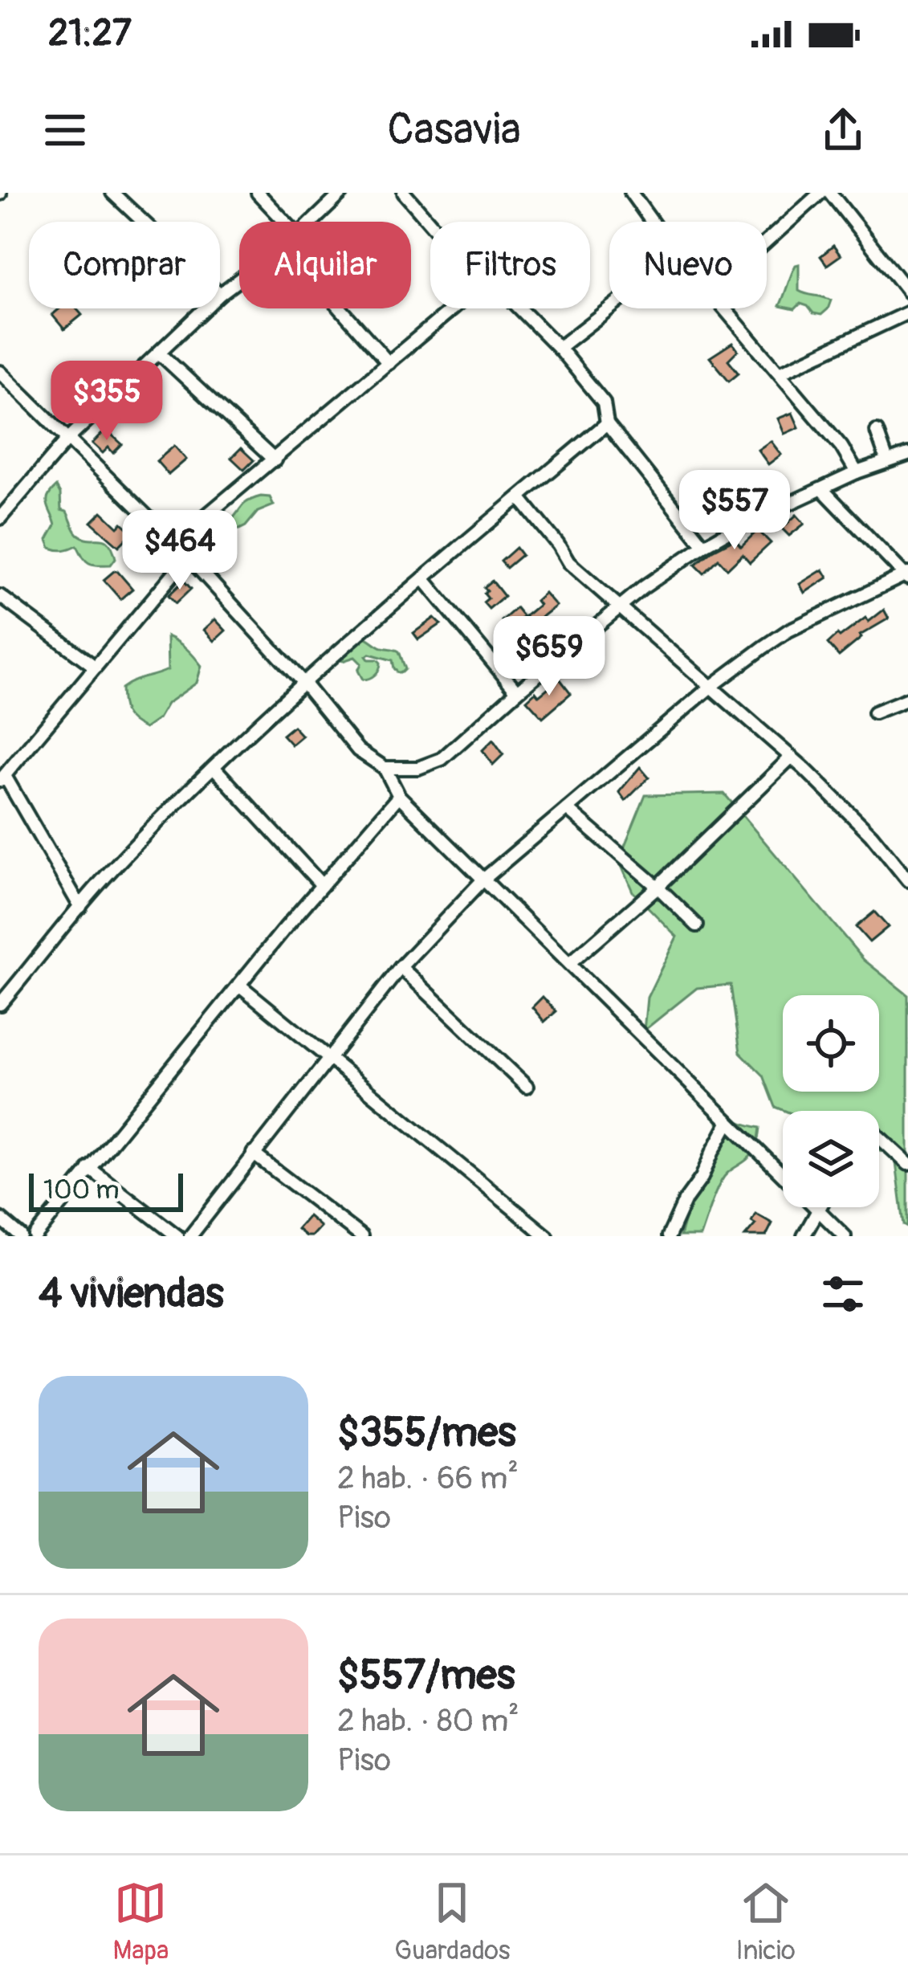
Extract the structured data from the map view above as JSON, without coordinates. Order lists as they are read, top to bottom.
{
  "scale_bar": "100 m",
  "page": {
    "status": "21:27",
    "header": "Casavia",
    "chip": [
      "Comprar",
      "Alquilar",
      "Filtros",
      "Nuevo"
    ],
    "price": [
      "$355",
      "$557",
      "$464",
      "$659"
    ],
    "scale": "100 m",
    "heading": "4 viviendas",
    "list": [
      {
        "name": "$355/mes",
        "note": "2 hab. · 66 m² · Piso"
      },
      {
        "name": "$557/mes",
        "note": "2 hab. · 80 m² · Piso"
      }
    ],
    "tabs": ["Mapa", "Guardados", "Inicio"]
  }
}
